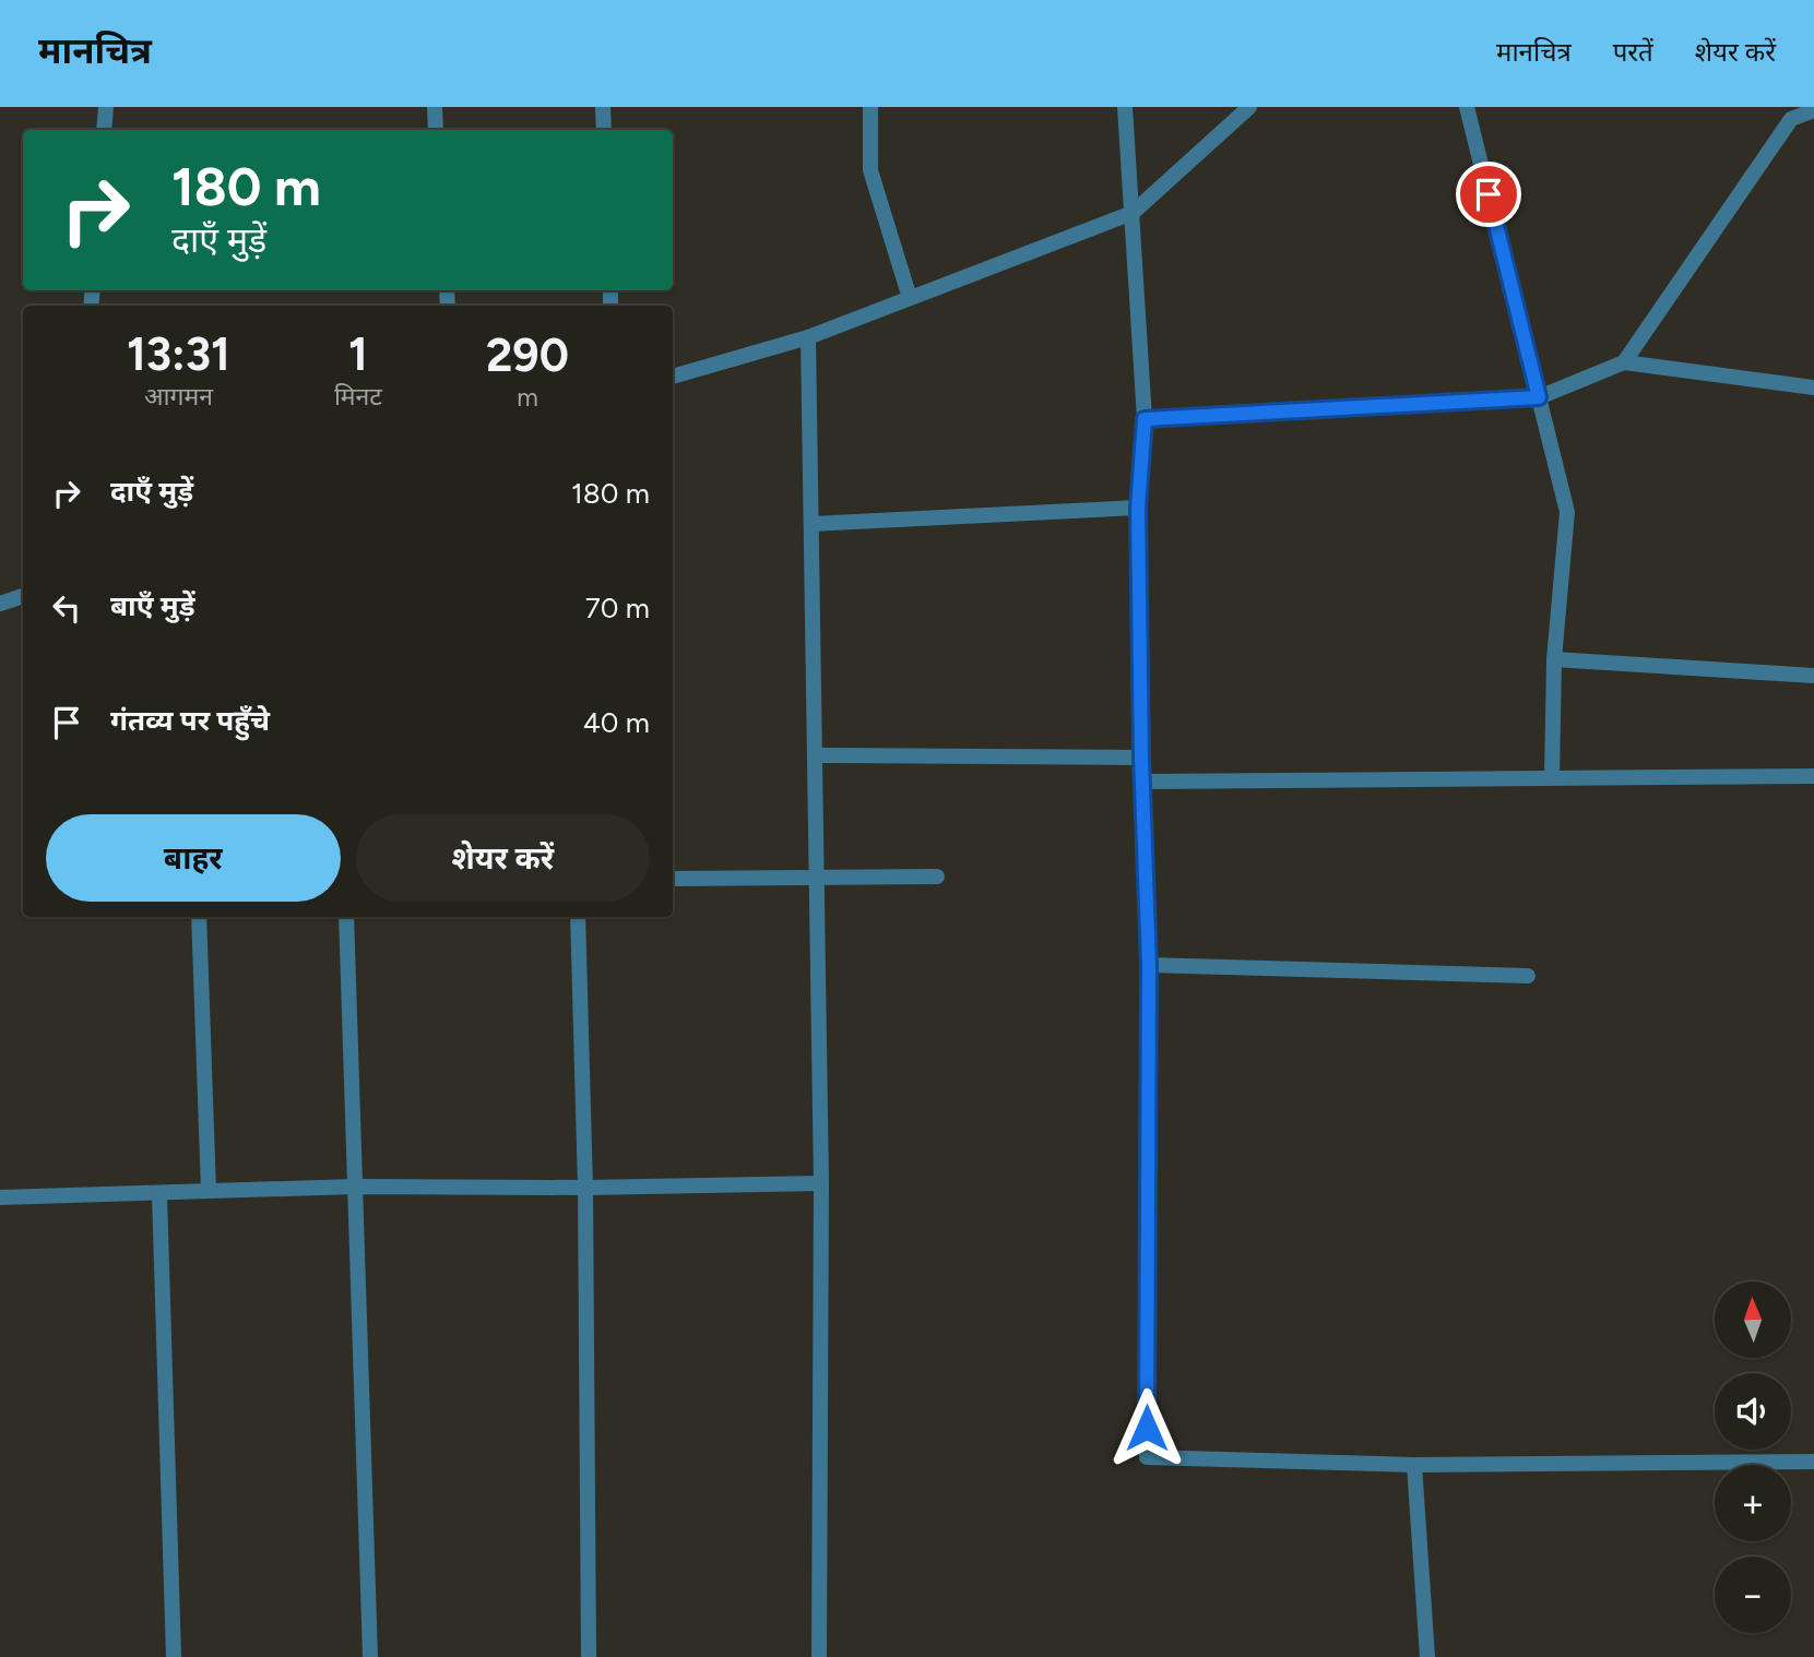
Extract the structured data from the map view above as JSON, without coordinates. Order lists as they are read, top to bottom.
{
  "north": "top",
  "page": {
    "header": "मानचित्र",
    "nav": ["मानचित्र", "परतें", "शेयर करें"],
    "turn": ["180 m", "दाएँ मुड़ें"],
    "eta": [
      "13:31",
      "आगमन",
      "1",
      "मिनट",
      "290",
      "m"
    ],
    "list": [
      {
        "name": "दाएँ मुड़ें",
        "value": "180 m"
      },
      {
        "name": "बाएँ मुड़ें",
        "value": "70 m"
      },
      {
        "name": "गंतव्य पर पहुँचे",
        "value": "40 m"
      }
    ],
    "buttons": ["बाहर", "शेयर करें"],
    "map_buttons": ["+", "−"]
  }
}
